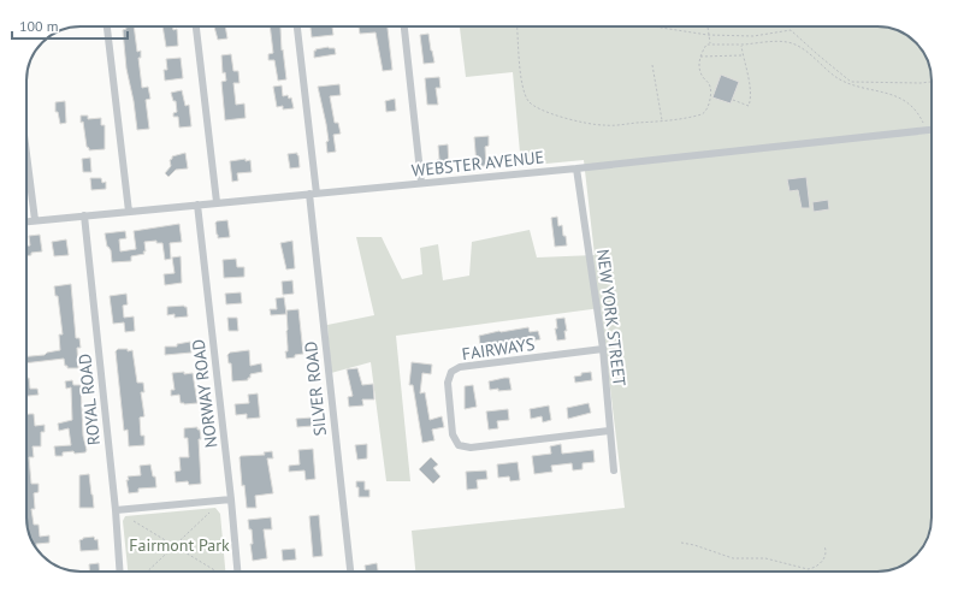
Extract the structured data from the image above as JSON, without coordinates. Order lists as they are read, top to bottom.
{
  "streets": {
    "street": [
      "WEBSTER AVENUE",
      "NEW YORK STREET",
      "FAIRWAYS",
      "SILVER ROAD",
      "NORWAY ROAD",
      "ROYAL ROAD"
    ]
  },
  "crossings": [
    ["WEBSTER AVENUE", "NEW YORK STREET"],
    ["WEBSTER AVENUE", "SILVER ROAD"],
    ["WEBSTER AVENUE", "NORWAY ROAD"],
    ["WEBSTER AVENUE", "ROYAL ROAD"],
    ["NEW YORK STREET", "FAIRWAYS"]
  ],
  "parks": ["Fairmont Park"],
  "scale_bar": "100 m"
}
